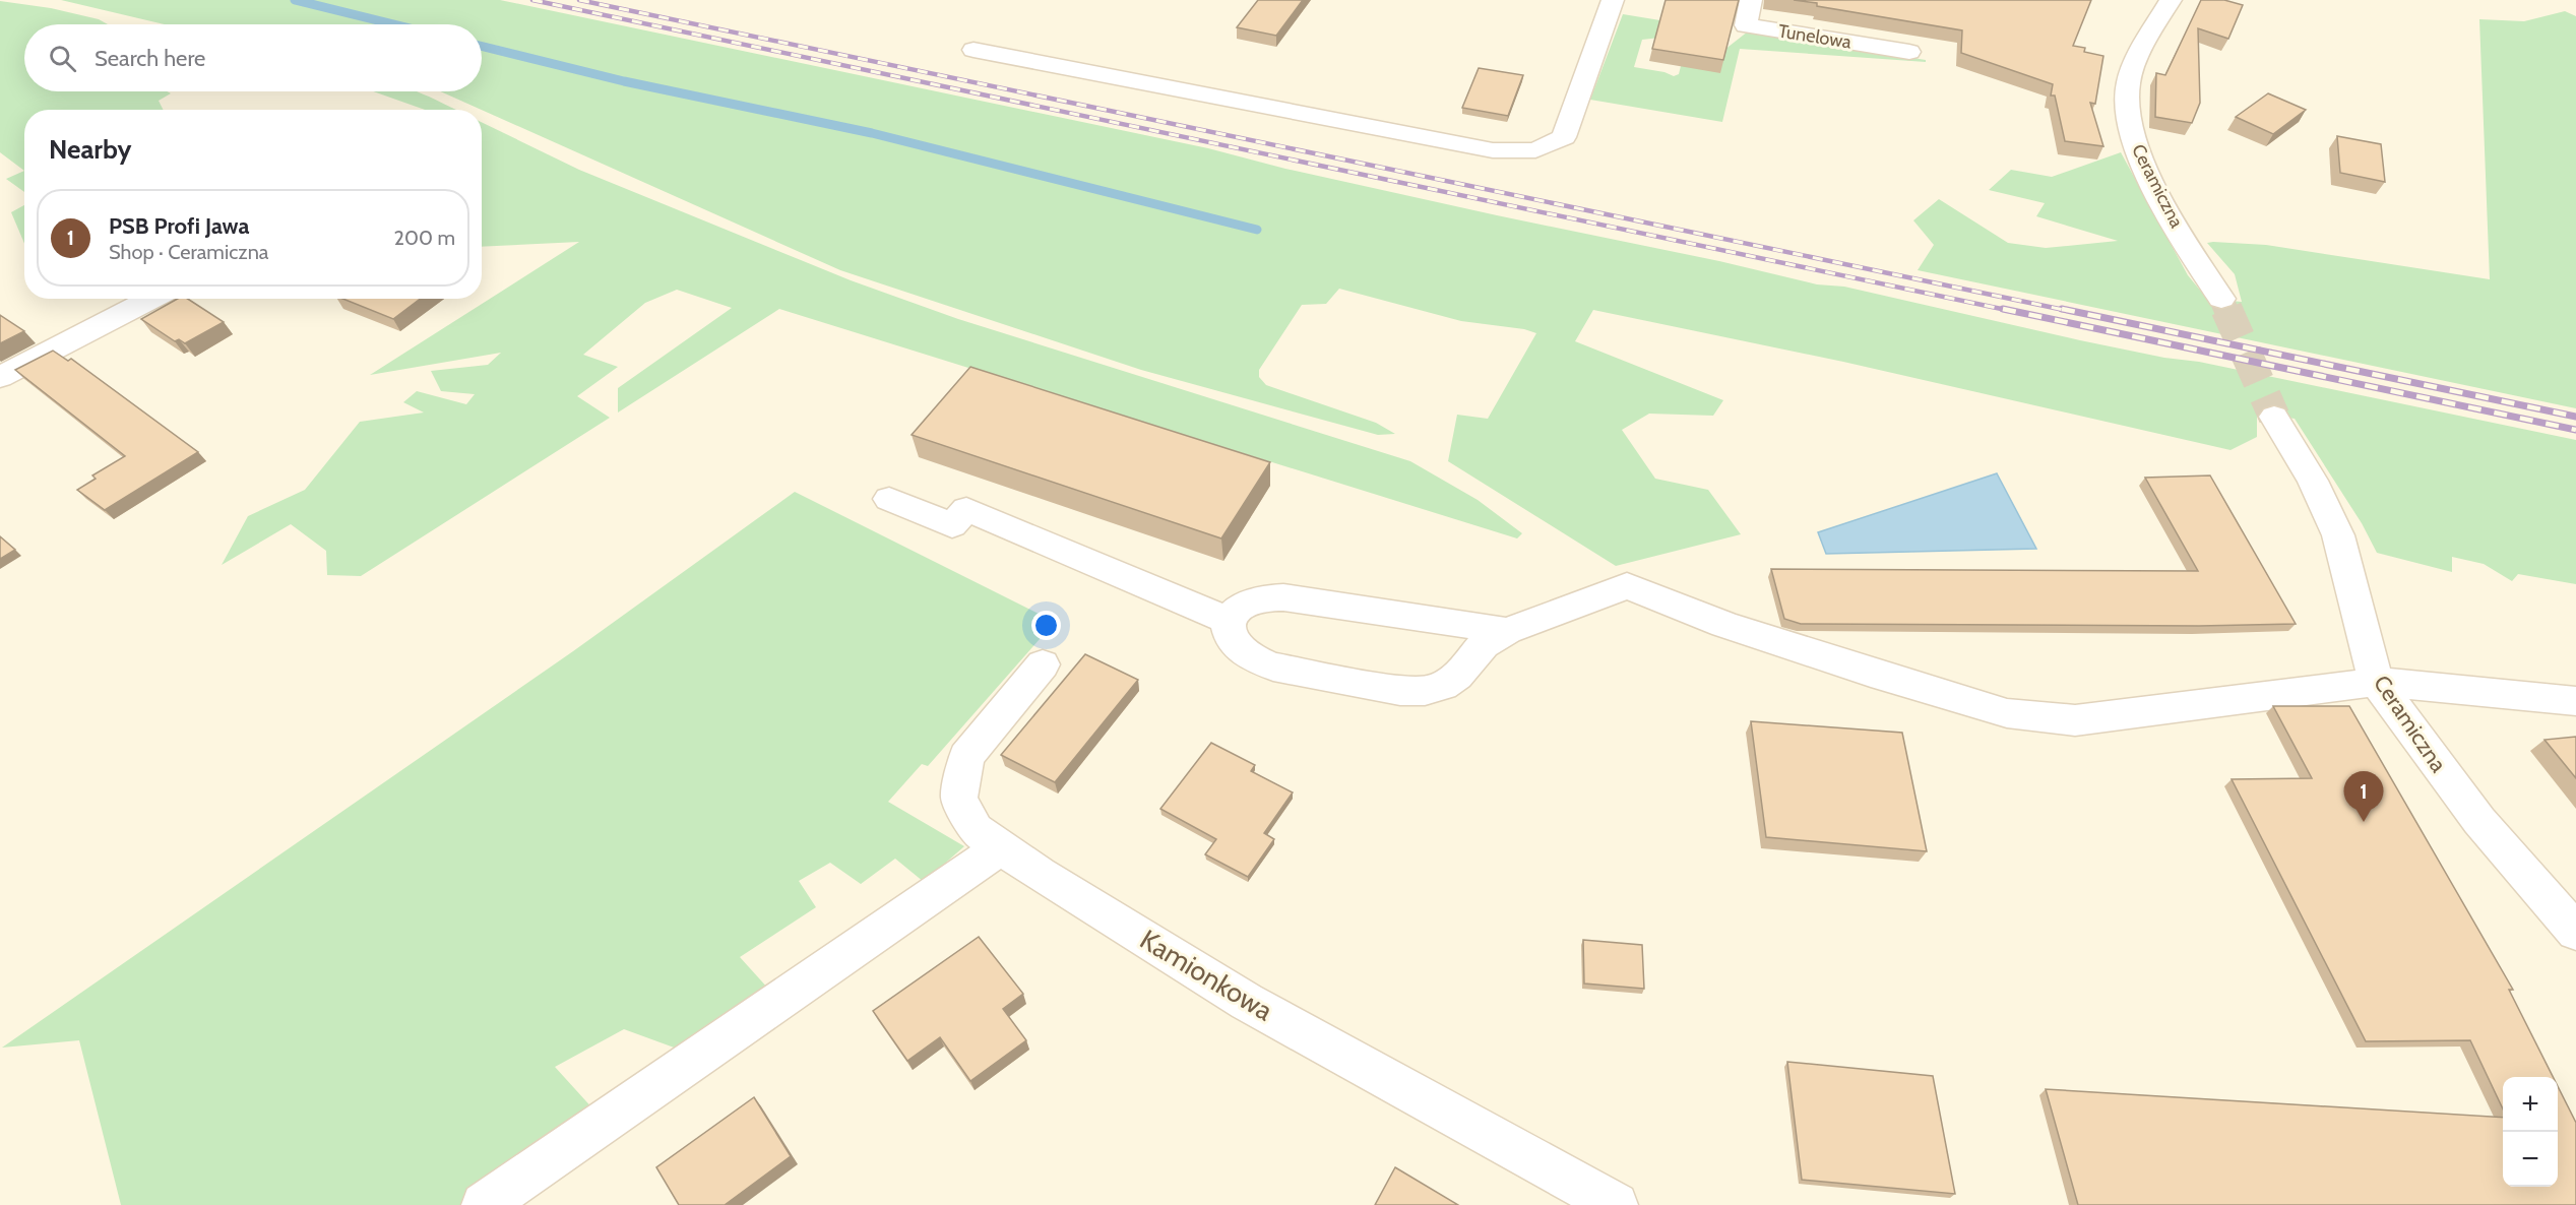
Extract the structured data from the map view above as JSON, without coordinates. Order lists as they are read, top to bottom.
{
  "streets": {
    "street": ["Tunelowa", "Ceramiczna", "Kamionkowa"]
  },
  "page": {
    "search": "Search here",
    "heading": "Nearby",
    "list": [
      {
        "mark": "1",
        "name": "PSB Profi Jawa",
        "note": "Shop · Ceramiczna",
        "value": "200 m"
      }
    ],
    "pins": "1",
    "map_buttons": ["+", "−"]
  }
}
